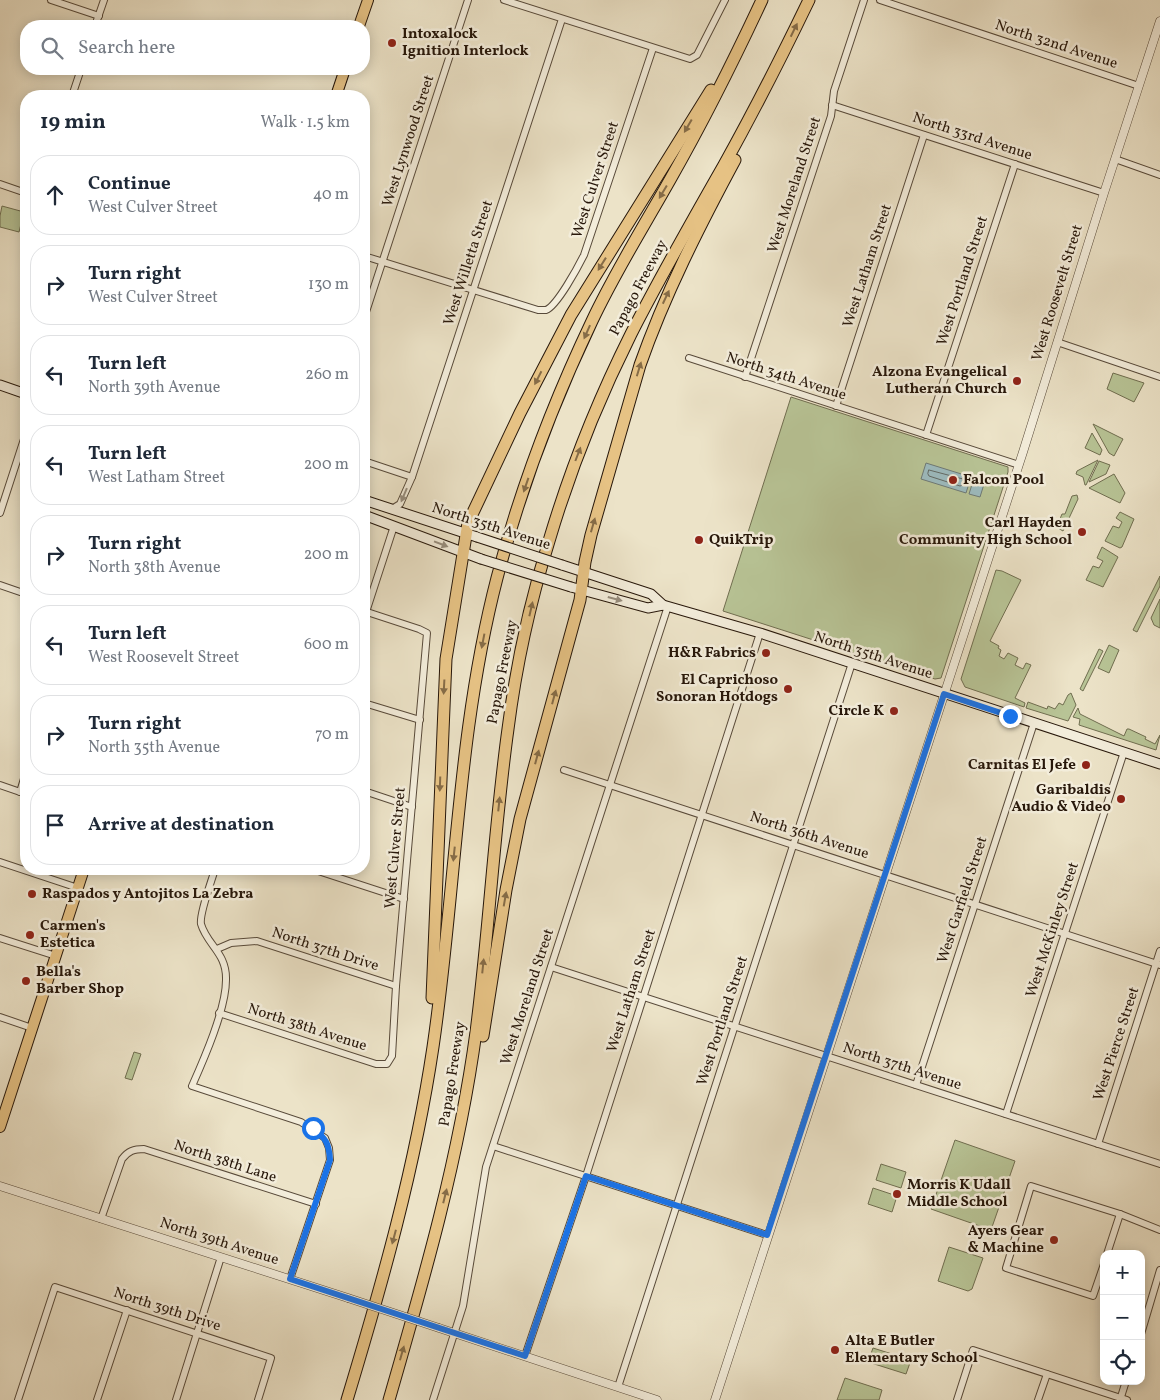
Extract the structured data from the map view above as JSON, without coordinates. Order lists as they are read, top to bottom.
{
  "streets": {
    "highway": ["Papago Freeway"],
    "main road": ["North 35th Avenue"],
    "street": [
      "North 32nd Avenue",
      "North 33rd Avenue",
      "West Lynwood Street",
      "West Culver Street",
      "West Moreland Street",
      "West Willetta Street",
      "West Latham Street",
      "West Portland Street",
      "West Roosevelt Street",
      "North 34th Avenue",
      "North 36th Avenue",
      "West Garfield Street",
      "West McKinley Street",
      "North 37th Drive",
      "North 38th Avenue",
      "West Pierce Street",
      "North 37th Avenue",
      "North 38th Lane",
      "North 39th Avenue",
      "North 39th Drive"
    ]
  },
  "crossings": [
    ["North 32nd Avenue", "West Roosevelt Street"],
    ["North 33rd Avenue", "West Moreland Street"],
    ["North 33rd Avenue", "West Latham Street"],
    ["North 33rd Avenue", "West Portland Street"],
    ["North 33rd Avenue", "West Roosevelt Street"],
    ["West Culver Street", "West Willetta Street"],
    ["West Culver Street", "North 37th Drive"],
    ["West Culver Street", "North 38th Avenue"],
    ["West Moreland Street", "North 34th Avenue"],
    ["West Moreland Street", "North 35th Avenue"],
    ["West Moreland Street", "North 36th Avenue"],
    ["West Moreland Street", "North 37th Avenue"],
    ["West Moreland Street", "North 39th Avenue"],
    ["West Willetta Street", "North 35th Avenue"],
    ["West Latham Street", "North 34th Avenue"],
    ["West Latham Street", "North 35th Avenue"],
    ["West Latham Street", "North 36th Avenue"],
    ["West Latham Street", "North 37th Avenue"],
    ["West Latham Street", "North 39th Avenue"],
    ["West Portland Street", "North 34th Avenue"],
    ["West Portland Street", "North 35th Avenue"],
    ["West Portland Street", "North 36th Avenue"],
    ["West Portland Street", "North 37th Avenue"],
    ["West Portland Street", "North 39th Avenue"],
    ["West Roosevelt Street", "North 34th Avenue"],
    ["West Roosevelt Street", "North 35th Avenue"],
    ["West Roosevelt Street", "North 36th Avenue"],
    ["West Roosevelt Street", "North 37th Avenue"],
    ["North 35th Avenue", "West Garfield Street"],
    ["North 35th Avenue", "West McKinley Street"],
    ["North 36th Avenue", "West Garfield Street"],
    ["North 36th Avenue", "West McKinley Street"],
    ["North 36th Avenue", "West Pierce Street"],
    ["West Garfield Street", "North 37th Avenue"],
    ["West McKinley Street", "North 37th Avenue"],
    ["West Pierce Street", "North 37th Avenue"],
    ["North 38th Lane", "North 39th Avenue"]
  ],
  "places": [
    "Intoxalock Ignition Interlock",
    "Alzona Evangelical Lutheran Church",
    "Falcon Pool",
    "Carl Hayden Community High School",
    "QuikTrip",
    "H&R Fabrics",
    "El Caprichoso Sonoran Hotdogs",
    "Circle K",
    "Carnitas El Jefe",
    "Garibaldis Audio & Video",
    "Raspados y Antojitos La Zebra",
    "Carmen's Estetica",
    "Bella's Barber Shop",
    "Morris K Udall Middle School",
    "Ayers Gear & Machine",
    "Alta E Butler Elementary School"
  ],
  "page": {
    "search": "Search here",
    "heading": ["19 min", "Walk · 1.5 km"],
    "list": [
      ["Continue", "West Culver Street", "40 m"],
      ["Turn right", "West Culver Street", "130 m"],
      ["Turn left", "North 39th Avenue", "260 m"],
      ["Turn left", "West Latham Street", "200 m"],
      ["Turn right", "North 38th Avenue", "200 m"],
      ["Turn left", "West Roosevelt Street", "600 m"],
      ["Turn right", "North 35th Avenue", "70 m"],
      "Arrive at destination"
    ],
    "map_buttons": ["+", "−"]
  }
}
